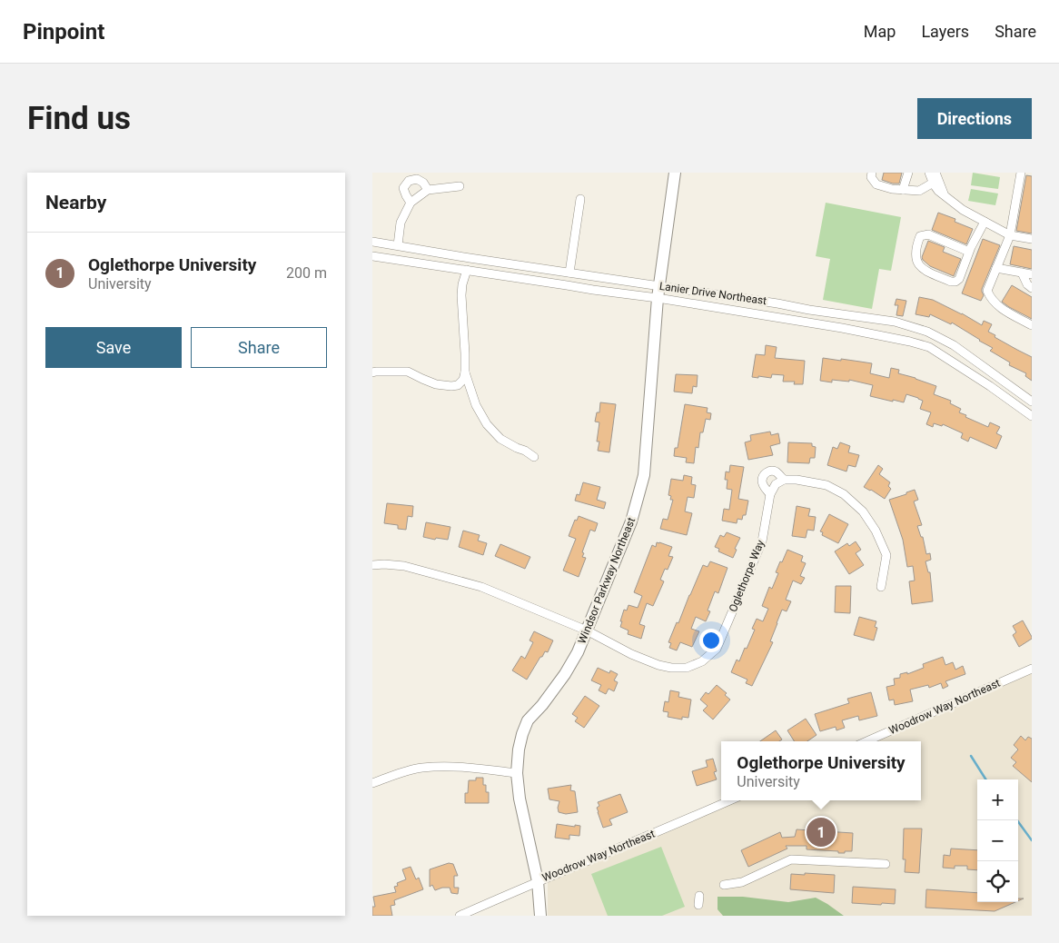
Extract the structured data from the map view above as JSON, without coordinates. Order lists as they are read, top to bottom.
{
  "streets": {
    "street": [
      "Lanier Drive Northeast",
      "Oglethorpe Way",
      "Windsor Parkway Northeast",
      "Woodrow Way Northeast"
    ]
  },
  "crossings": [
    ["Lanier Drive Northeast", "Windsor Parkway Northeast"],
    ["Oglethorpe Way", "Windsor Parkway Northeast"],
    ["Windsor Parkway Northeast", "Woodrow Way Northeast"]
  ],
  "page": {
    "header": "Pinpoint",
    "nav": ["Map", "Layers", "Share"],
    "buttons": [
      "Directions",
      ["Save", "Share"]
    ],
    "title": "Find us",
    "heading": "Nearby",
    "list": [
      {
        "mark": "1",
        "name": "Oglethorpe University",
        "note": "University",
        "value": "200 m"
      }
    ],
    "popup": ["Oglethorpe University", "University"],
    "map_buttons": ["+", "−"],
    "pins": "1"
  }
}
